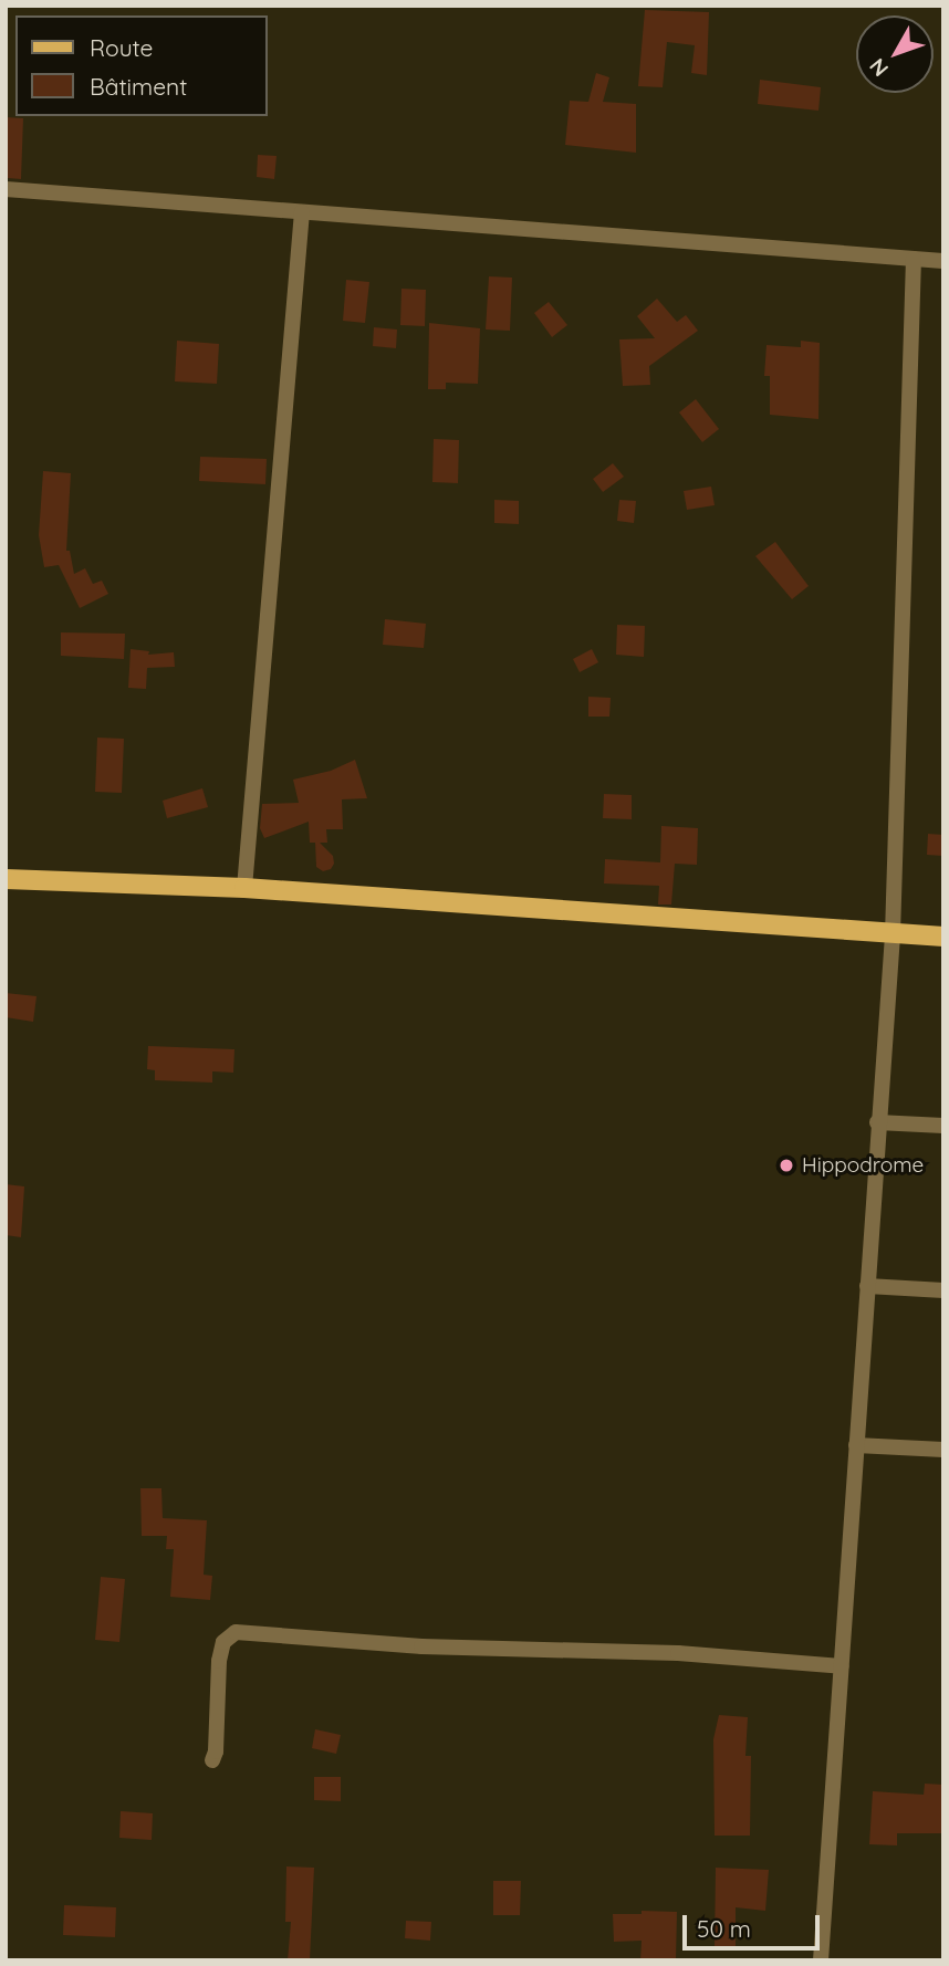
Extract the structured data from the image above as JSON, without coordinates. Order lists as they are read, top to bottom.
{
  "places": ["Hippodrome"],
  "legend": ["Route", "Bâtiment"],
  "scale_bar": "50 m",
  "north": "bottom left"
}
